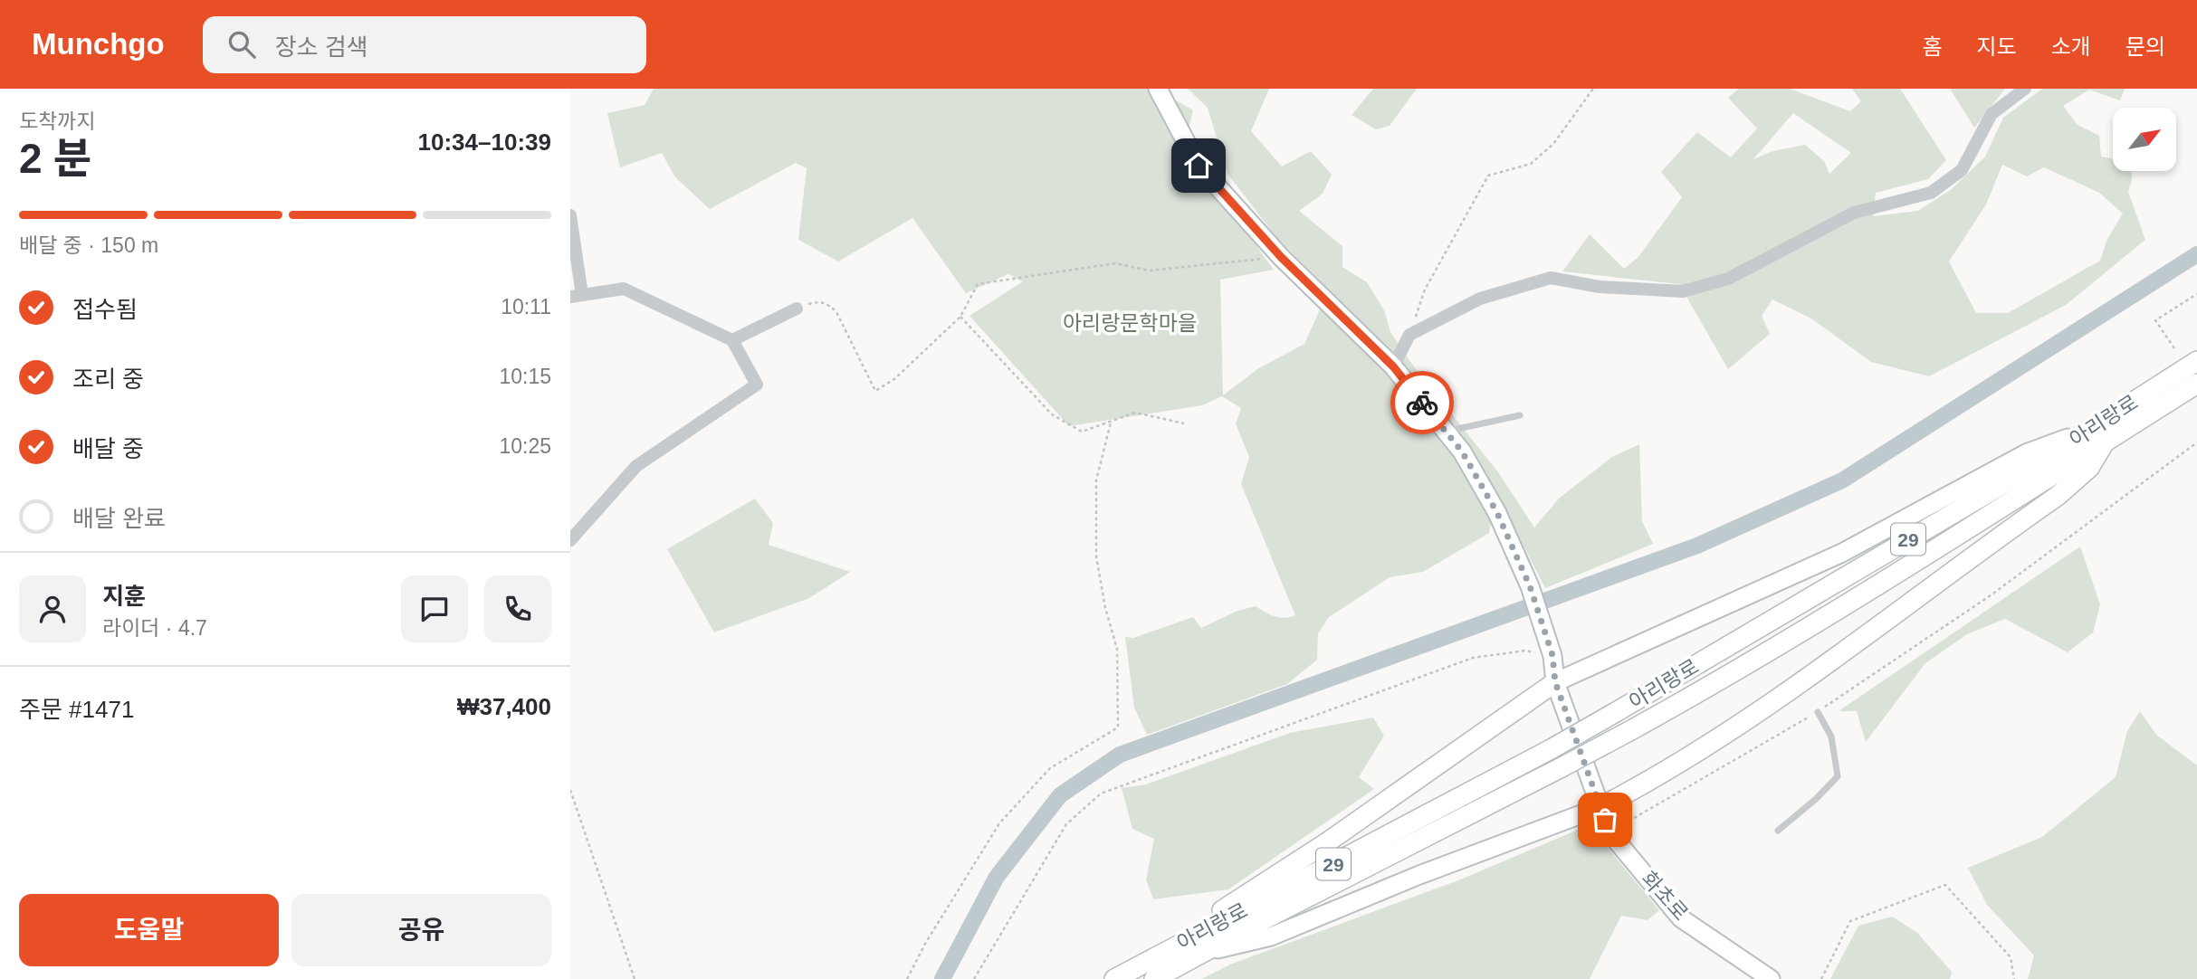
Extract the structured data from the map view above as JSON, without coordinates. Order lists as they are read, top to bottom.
{
  "streets": {
    "main road": ["아리랑로", "29"],
    "street": ["화초로"]
  },
  "parks": ["아리랑문학마을"],
  "north": "top right",
  "page": {
    "header": "Munchgo",
    "search": "장소 검색",
    "nav": [
      "홈",
      "지도",
      "소개",
      "문의"
    ],
    "heading": ["2 분", "도착까지", "10:34–10:39"],
    "panel": [
      "지훈",
      "라이더 · 4.7",
      "주문 #1471",
      "₩37,400"
    ],
    "bar": "배달 중 · 150 m",
    "list": [
      ["접수됨", "10:11"],
      ["조리 중", "10:15"],
      ["배달 중", "10:25"],
      "배달 완료"
    ],
    "buttons": ["도움말", "공유"]
  }
}
